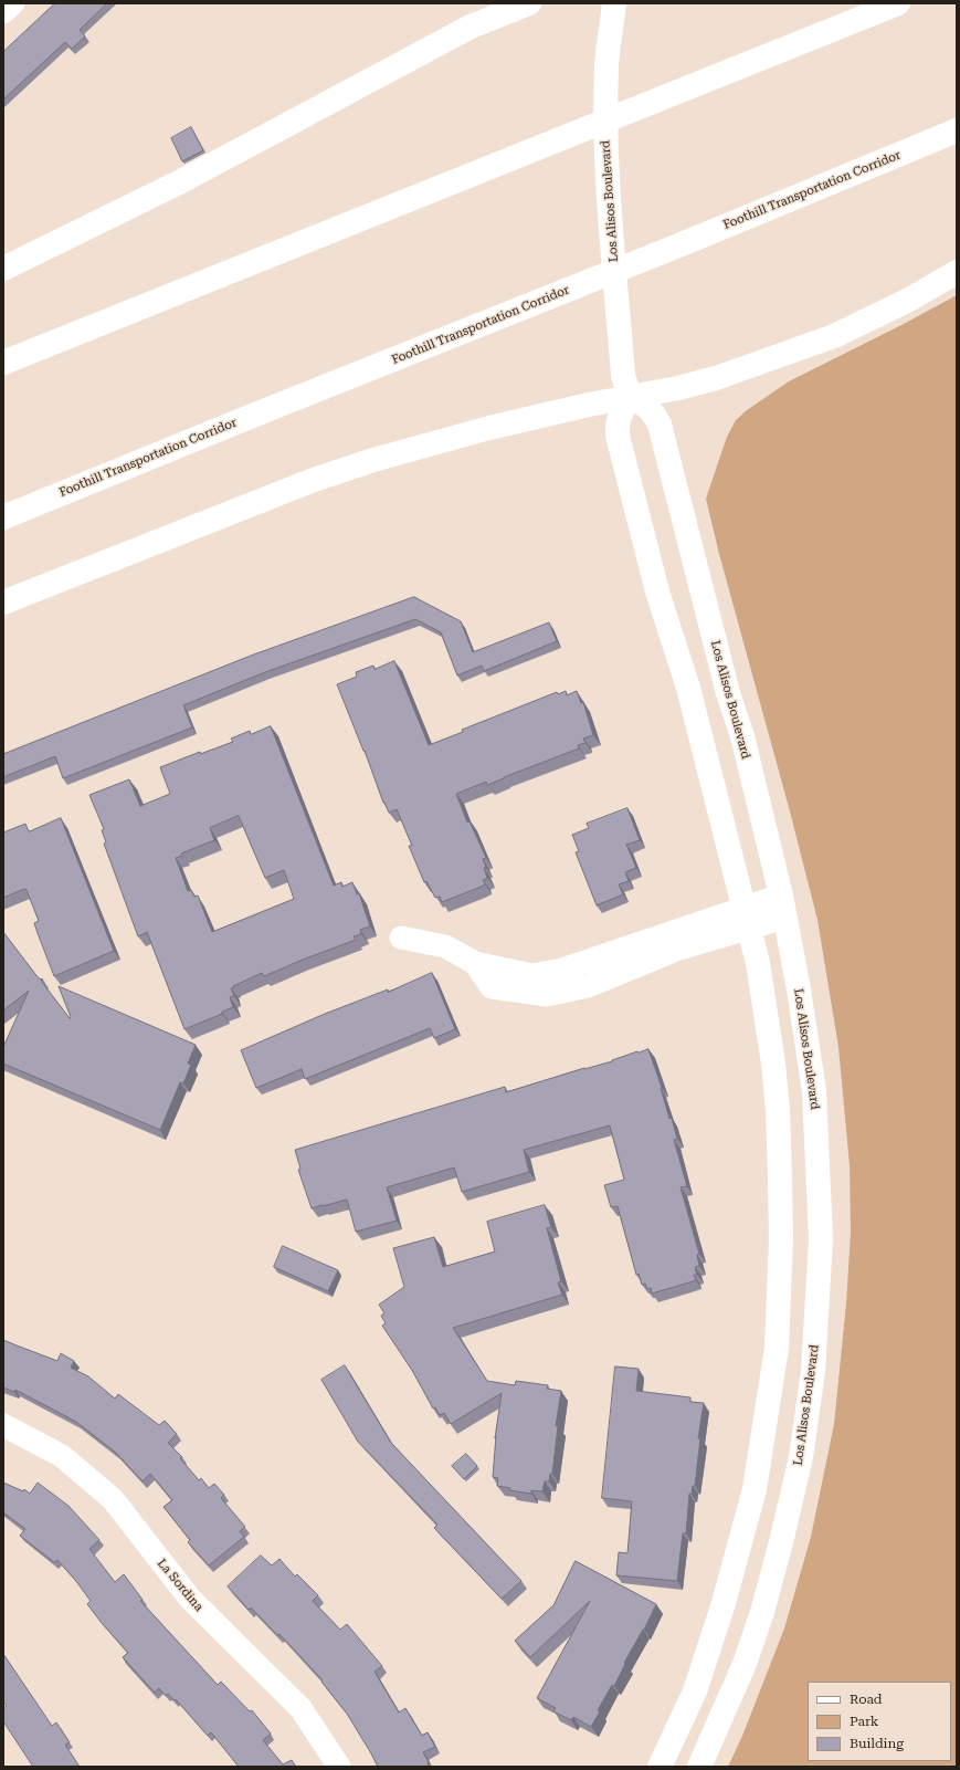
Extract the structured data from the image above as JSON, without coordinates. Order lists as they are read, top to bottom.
{
  "streets": {
    "main road": ["Foothill Transportation Corridor", "Los Alisos Boulevard"],
    "street": ["La Sordina"]
  },
  "legend": ["Road", "Park", "Building"]
}
